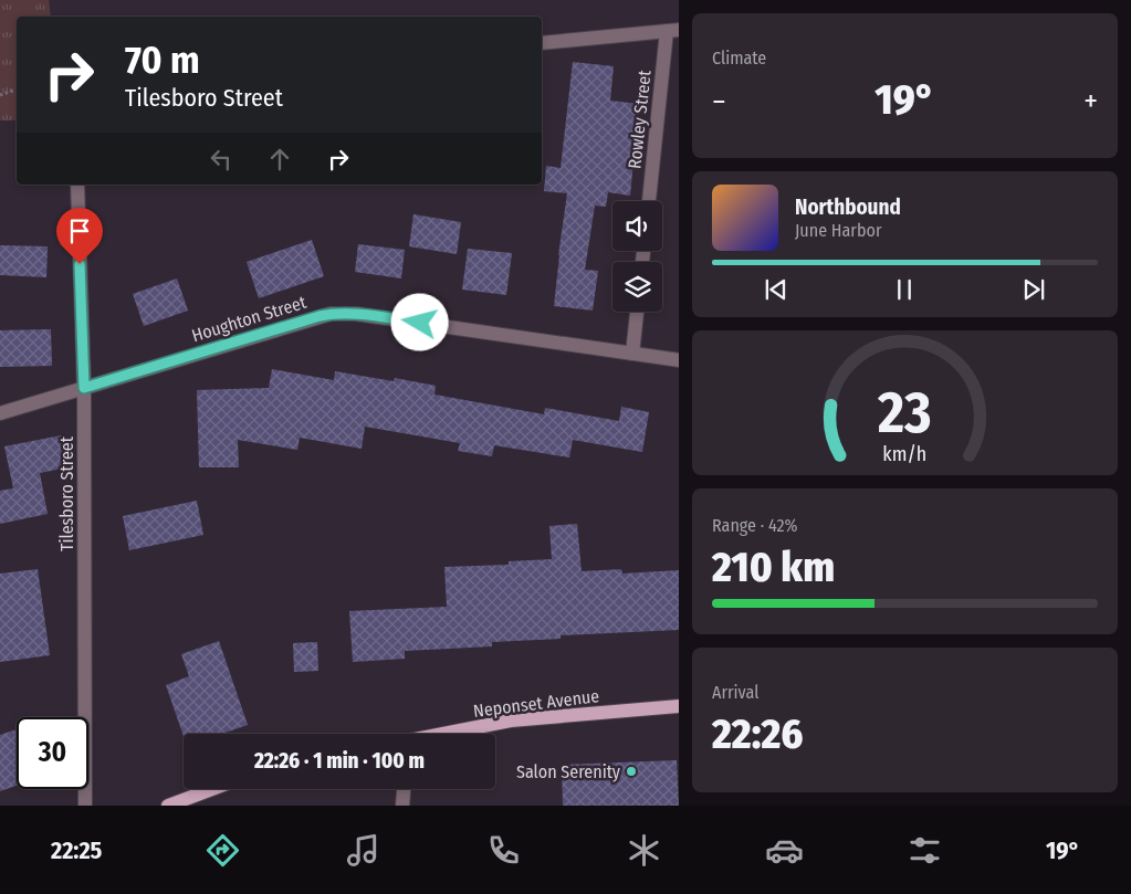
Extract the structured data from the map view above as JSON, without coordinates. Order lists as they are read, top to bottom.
{
  "streets": {
    "main road": ["Neponset Avenue"],
    "street": ["Rowley Street", "Houghton Street", "Tilesboro Street"]
  },
  "crossings": [
    ["Houghton Street", "Tilesboro Street"]
  ],
  "places": ["Salon Serenity"],
  "page": {
    "tile": [
      "Climate",
      ["Range · 42%", "210 km"],
      ["Arrival", "22:26"]
    ],
    "turn": ["70 m", "Tilesboro Street"],
    "heat": ["−", "19°", "+"],
    "song": ["Northbound", "June Harbor"],
    "limit": "30",
    "trip": "22:26 · 1 min · 100 m",
    "tabs": ["22:25", "19°"],
    "gauge": ["23", "km/h"]
  }
}
